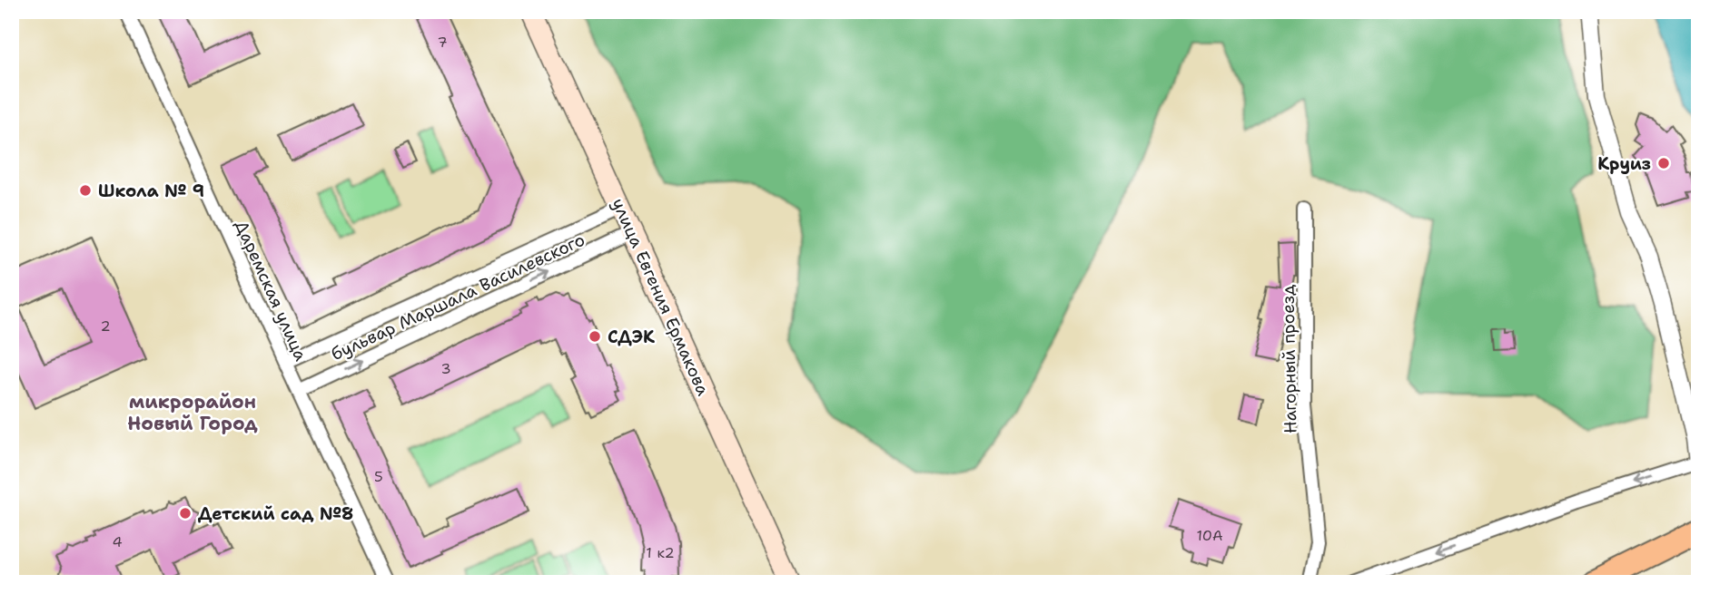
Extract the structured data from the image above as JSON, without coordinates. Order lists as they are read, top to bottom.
{
  "streets": {
    "main road": ["улица Евгения Ермакова"],
    "street": ["Даремская улица", "бульвар Маршала Василевского", "Нагорный проезд"]
  },
  "crossings": [
    ["Даремская улица", "бульвар Маршала Василевского"],
    ["бульвар Маршала Василевского", "улица Евгения Ермакова"]
  ],
  "districts": ["микрорайон Новый Город"],
  "places": [
    "Круиз",
    "Школа № 9",
    "СДЭК",
    "Детский сад №8"
  ],
  "house_numbers": [
    "7",
    "2",
    "3",
    "5",
    "10А",
    "4",
    "1 к2"
  ]
}
